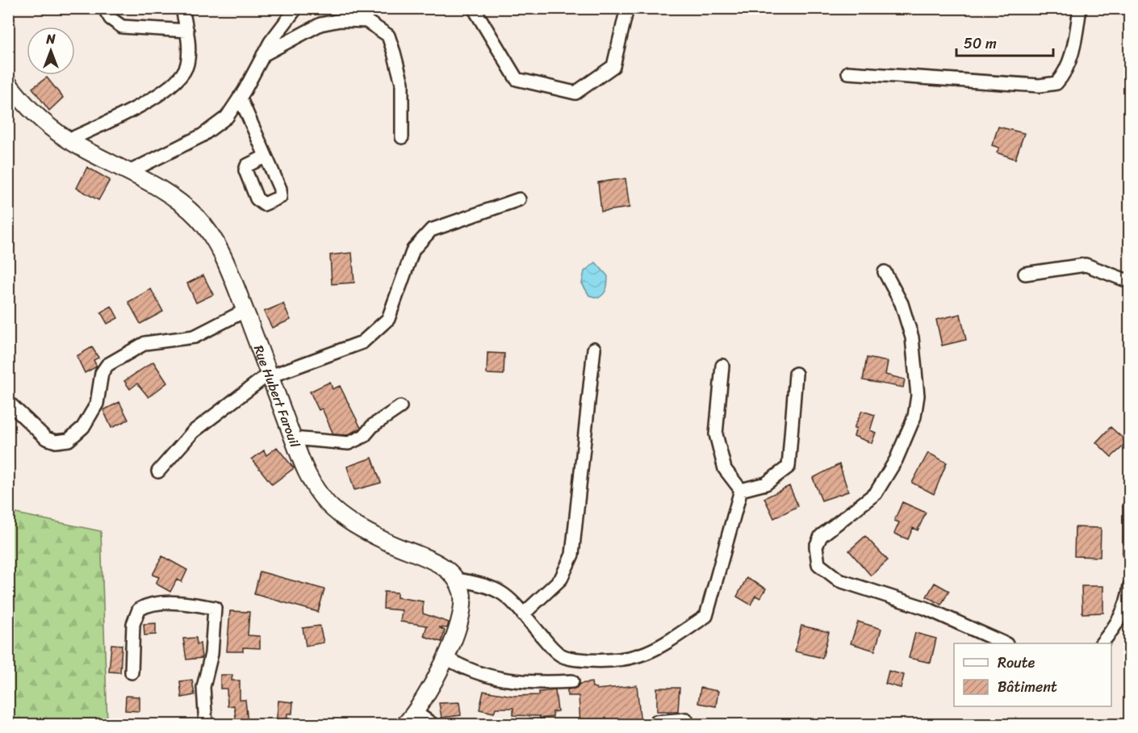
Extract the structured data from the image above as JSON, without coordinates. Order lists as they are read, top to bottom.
{
  "streets": {
    "street": ["Rue Hubert Farouil"]
  },
  "legend": ["Route", "Bâtiment"],
  "scale_bar": "50 m",
  "north": "top"
}
